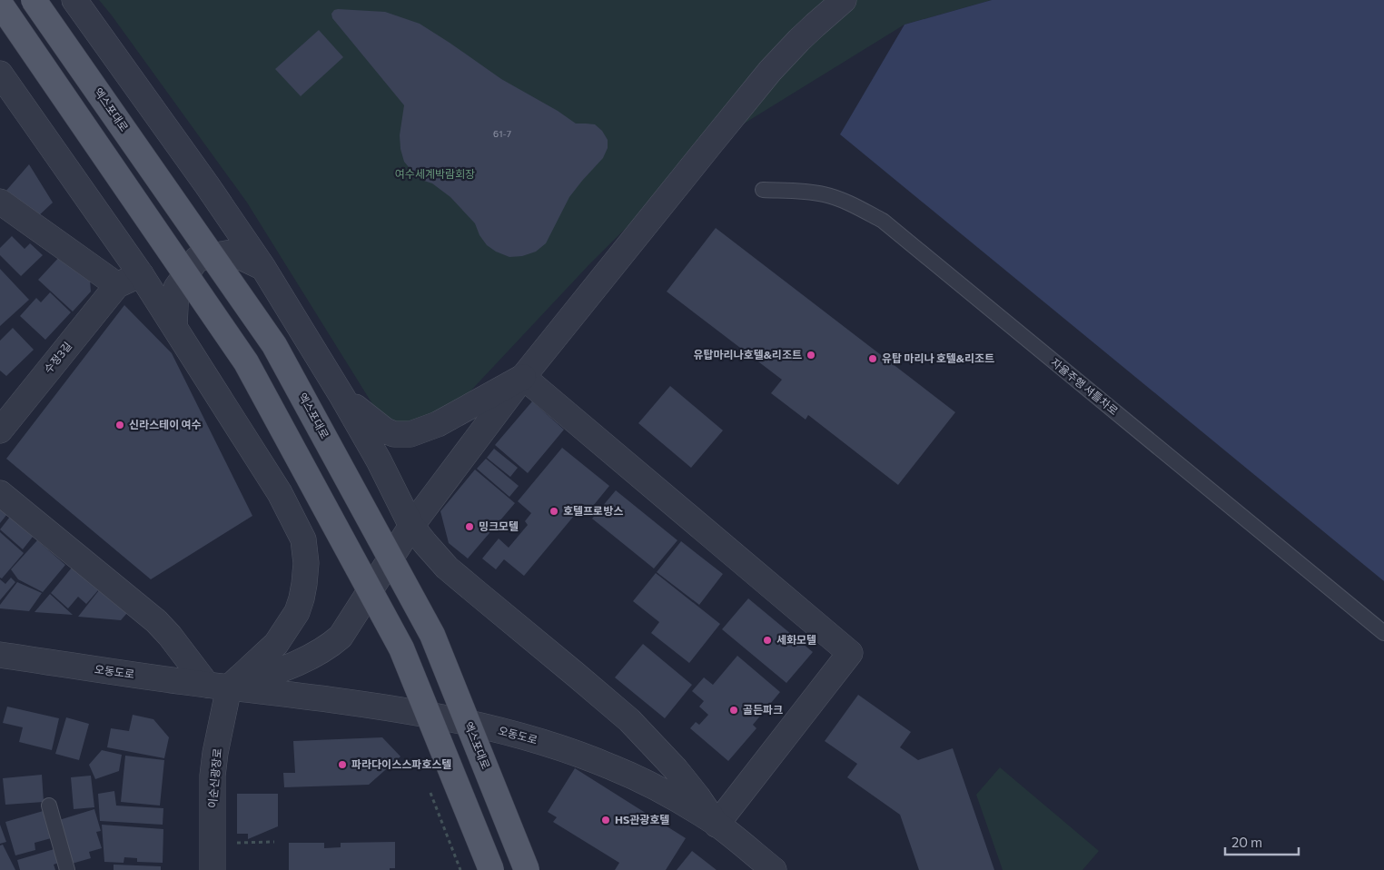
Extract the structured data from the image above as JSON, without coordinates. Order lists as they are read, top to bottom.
{
  "streets": {
    "main road": ["엑스포대로"],
    "street": ["수정3길", "오동도로", "이순신광장로"],
    "lane": ["자율주행 셔틀차로"]
  },
  "crossings": [
    ["오동도로", "이순신광장로"]
  ],
  "parks": ["여수세계박람회장"],
  "places": [
    "유탑마리나호텔&리조트",
    "유탑 마리나 호텔&리조트",
    "신라스테이 여수",
    "호텔프로방스",
    "밍크모텔",
    "세화모텔",
    "골든파크",
    "파라다이스스파호스텔",
    "HS관광호텔"
  ],
  "house_numbers": ["61-7"],
  "scale_bar": "20 m"
}
